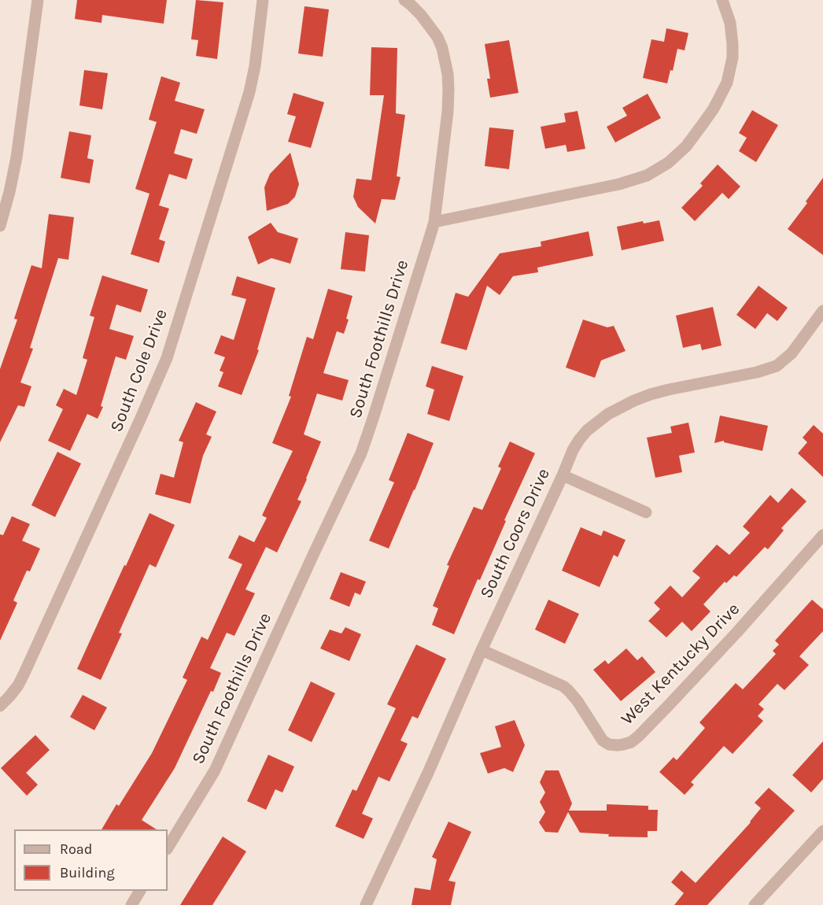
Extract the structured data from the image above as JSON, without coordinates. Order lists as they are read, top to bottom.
{
  "streets": {
    "street": [
      "South Foothills Drive",
      "South Cole Drive",
      "South Coors Drive",
      "West Kentucky Drive"
    ]
  },
  "crossings": [
    ["South Coors Drive", "West Kentucky Drive"]
  ],
  "legend": ["Road", "Building"]
}
